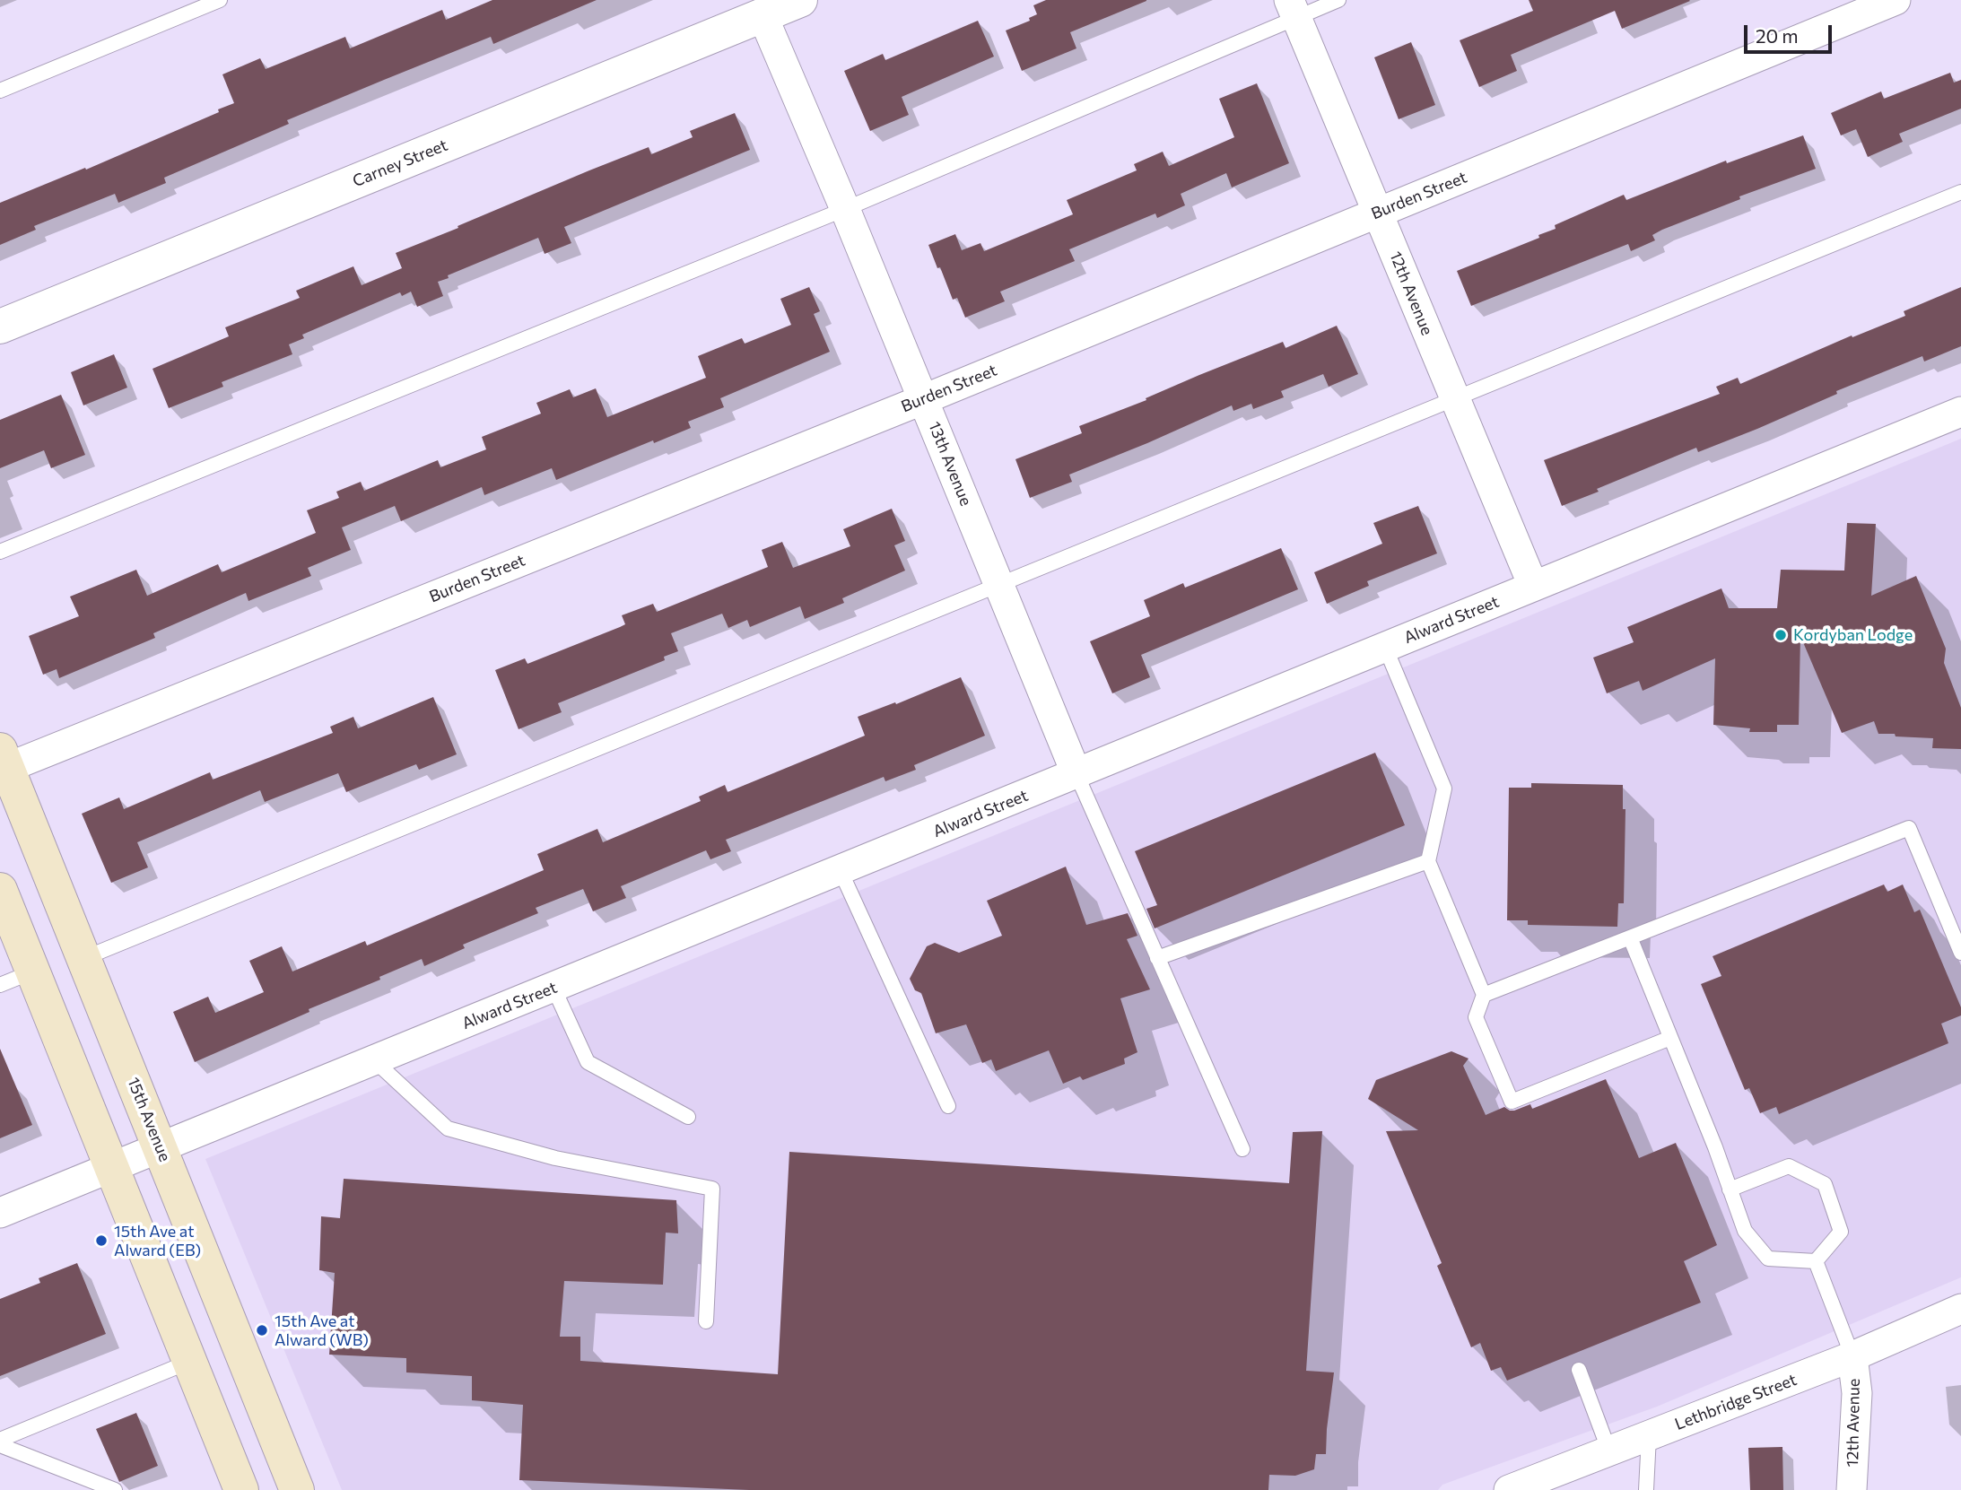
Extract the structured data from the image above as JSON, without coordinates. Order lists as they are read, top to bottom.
{
  "streets": {
    "main road": ["15th Avenue"],
    "street": [
      "Carney Street",
      "Burden Street",
      "12th Avenue",
      "13th Avenue",
      "Alward Street",
      "Lethbridge Street"
    ]
  },
  "crossings": [
    ["Carney Street", "13th Avenue"],
    ["Burden Street", "12th Avenue"],
    ["Burden Street", "13th Avenue"],
    ["Burden Street", "15th Avenue"],
    ["12th Avenue", "Alward Street"],
    ["12th Avenue", "Lethbridge Street"],
    ["13th Avenue", "Alward Street"],
    ["Alward Street", "15th Avenue"]
  ],
  "places": ["Kordyban Lodge", "15th Ave at Alward (EB)", "15th Ave at Alward (WB)"],
  "scale_bar": "20 m"
}
